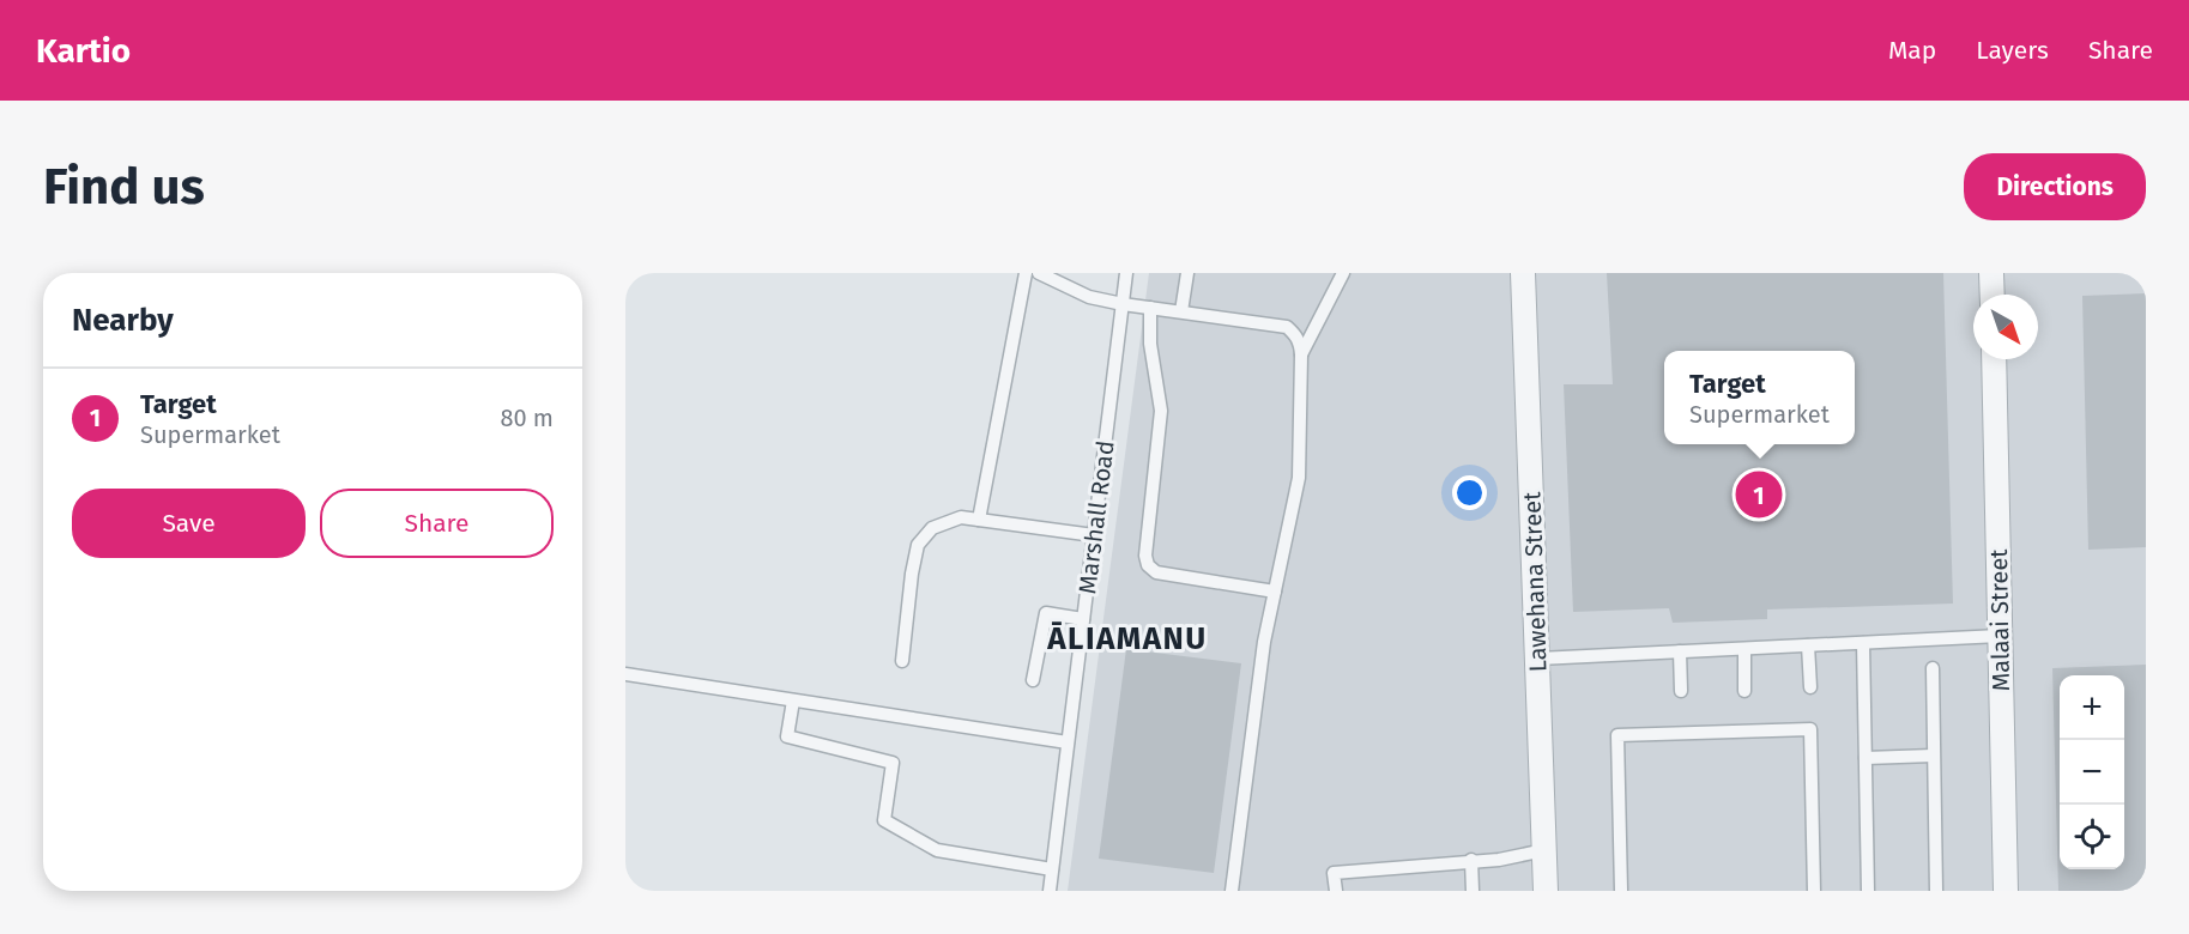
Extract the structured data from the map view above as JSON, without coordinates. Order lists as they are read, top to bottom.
{
  "streets": {
    "street": ["Lawehana Street", "Malaai Street"],
    "lane": ["Marshall Road"]
  },
  "districts": ["ĀLIAMANU"],
  "north": "bottom right",
  "page": {
    "header": "Kartio",
    "nav": ["Map", "Layers", "Share"],
    "buttons": [
      "Directions",
      ["Save", "Share"]
    ],
    "title": "Find us",
    "heading": "Nearby",
    "popup": ["Target", "Supermarket"],
    "list": [
      {
        "mark": "1",
        "name": "Target",
        "note": "Supermarket",
        "value": "80 m"
      }
    ],
    "pins": "1",
    "map_buttons": ["+", "−"]
  }
}
